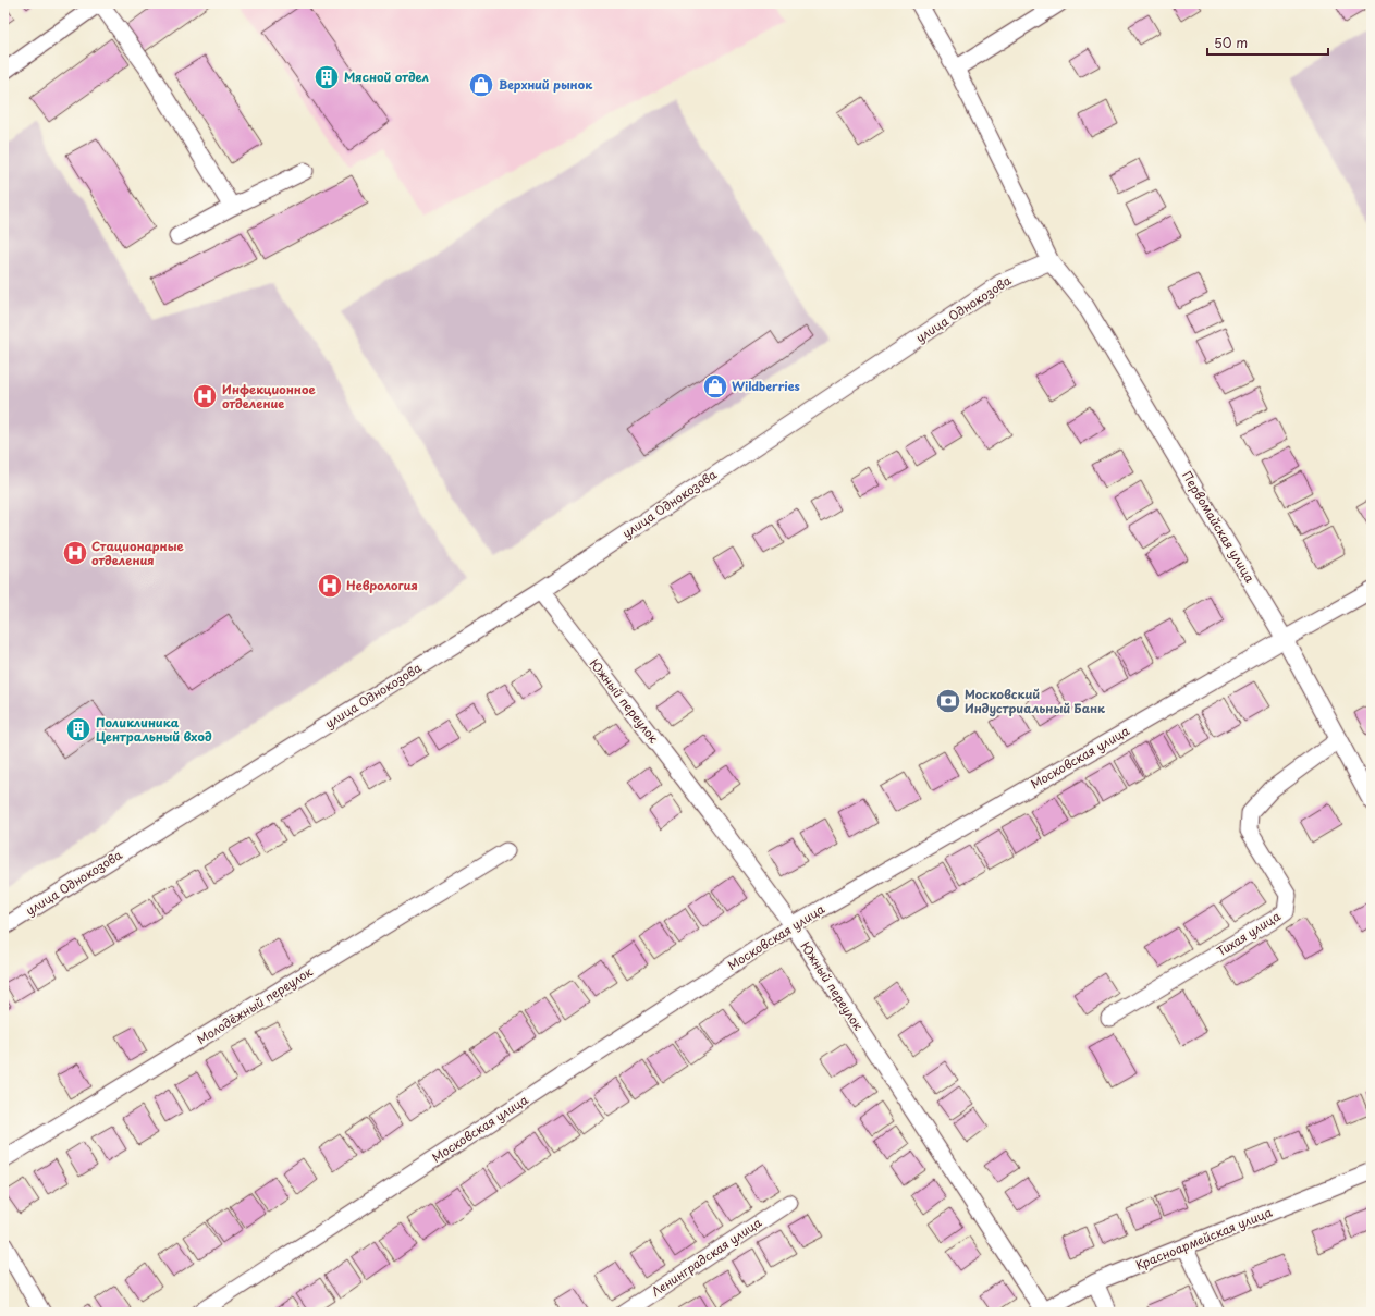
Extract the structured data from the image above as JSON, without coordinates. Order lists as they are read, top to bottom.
{
  "streets": {
    "street": [
      "улица Однокозова",
      "Первомайская улица",
      "Южный переулок",
      "Московская улица",
      "Тихая улица",
      "Молодёжный переулок",
      "Красноармейская улица",
      "Ленинградская улица"
    ]
  },
  "crossings": [
    ["улица Однокозова", "Первомайская улица"],
    ["улица Однокозова", "Южный переулок"],
    ["Первомайская улица", "Московская улица"],
    ["Первомайская улица", "Тихая улица"],
    ["Южный переулок", "Московская улица"],
    ["Южный переулок", "Красноармейская улица"]
  ],
  "places": {
    "building": ["Мясной отдел", "Поликлиника Центральный вход"],
    "shop": ["Верхний рынок", "Wildberries"],
    "hospital": ["Инфекционное отделение", "Стационарные отделения", "Неврология"],
    "bank": ["Московский Индустриальный Банк"]
  },
  "scale_bar": "50 m"
}
